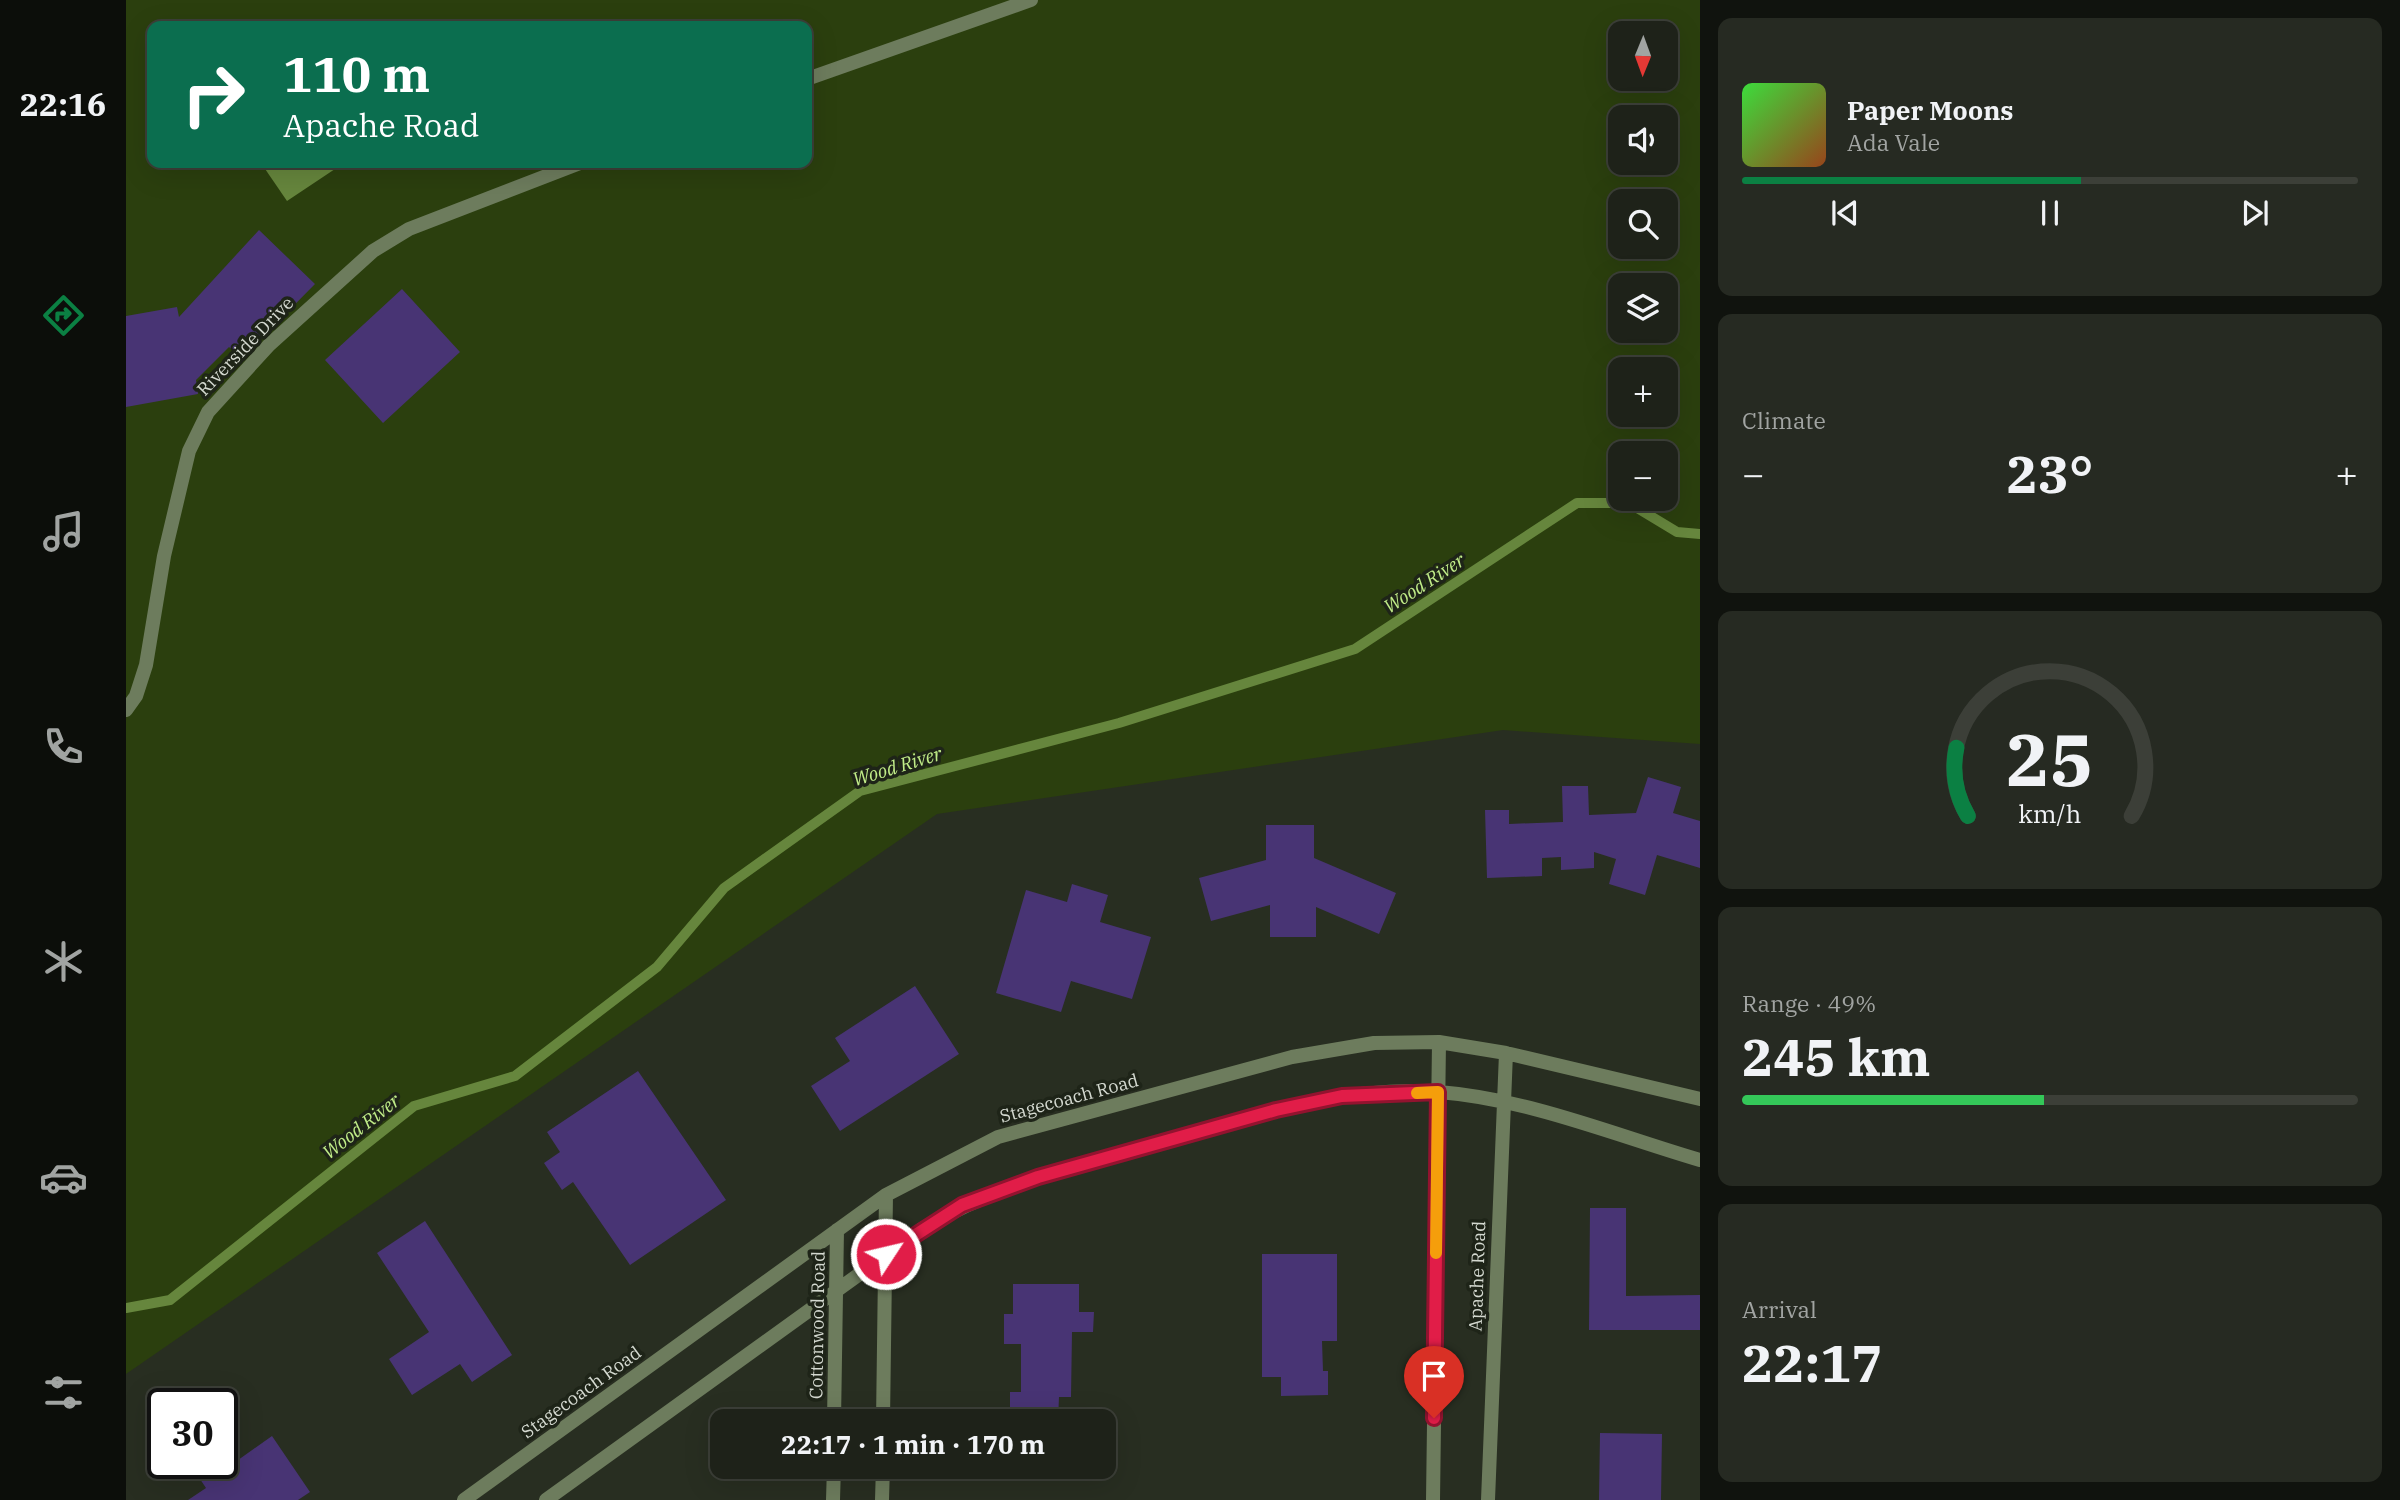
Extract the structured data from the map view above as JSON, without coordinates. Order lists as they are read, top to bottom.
{
  "streets": {
    "street": [
      "Riverside Drive",
      "Stagecoach Road",
      "Apache Road",
      "Cottonwood Road"
    ]
  },
  "crossings": [
    ["Stagecoach Road", "Apache Road"],
    ["Stagecoach Road", "Cottonwood Road"]
  ],
  "water": ["Wood River"],
  "north": "bottom",
  "page": {
    "tabs": "22:16",
    "map_buttons": ["+", "−"],
    "turn": ["110 m", "Apache Road"],
    "song": ["Paper Moons", "Ada Vale"],
    "tile": [
      "Climate",
      ["Range · 49%", "245 km"],
      ["Arrival", "22:17"]
    ],
    "heat": ["−", "23°", "+"],
    "limit": "30",
    "trip": "22:17 · 1 min · 170 m",
    "gauge": ["25", "km/h"]
  }
}
